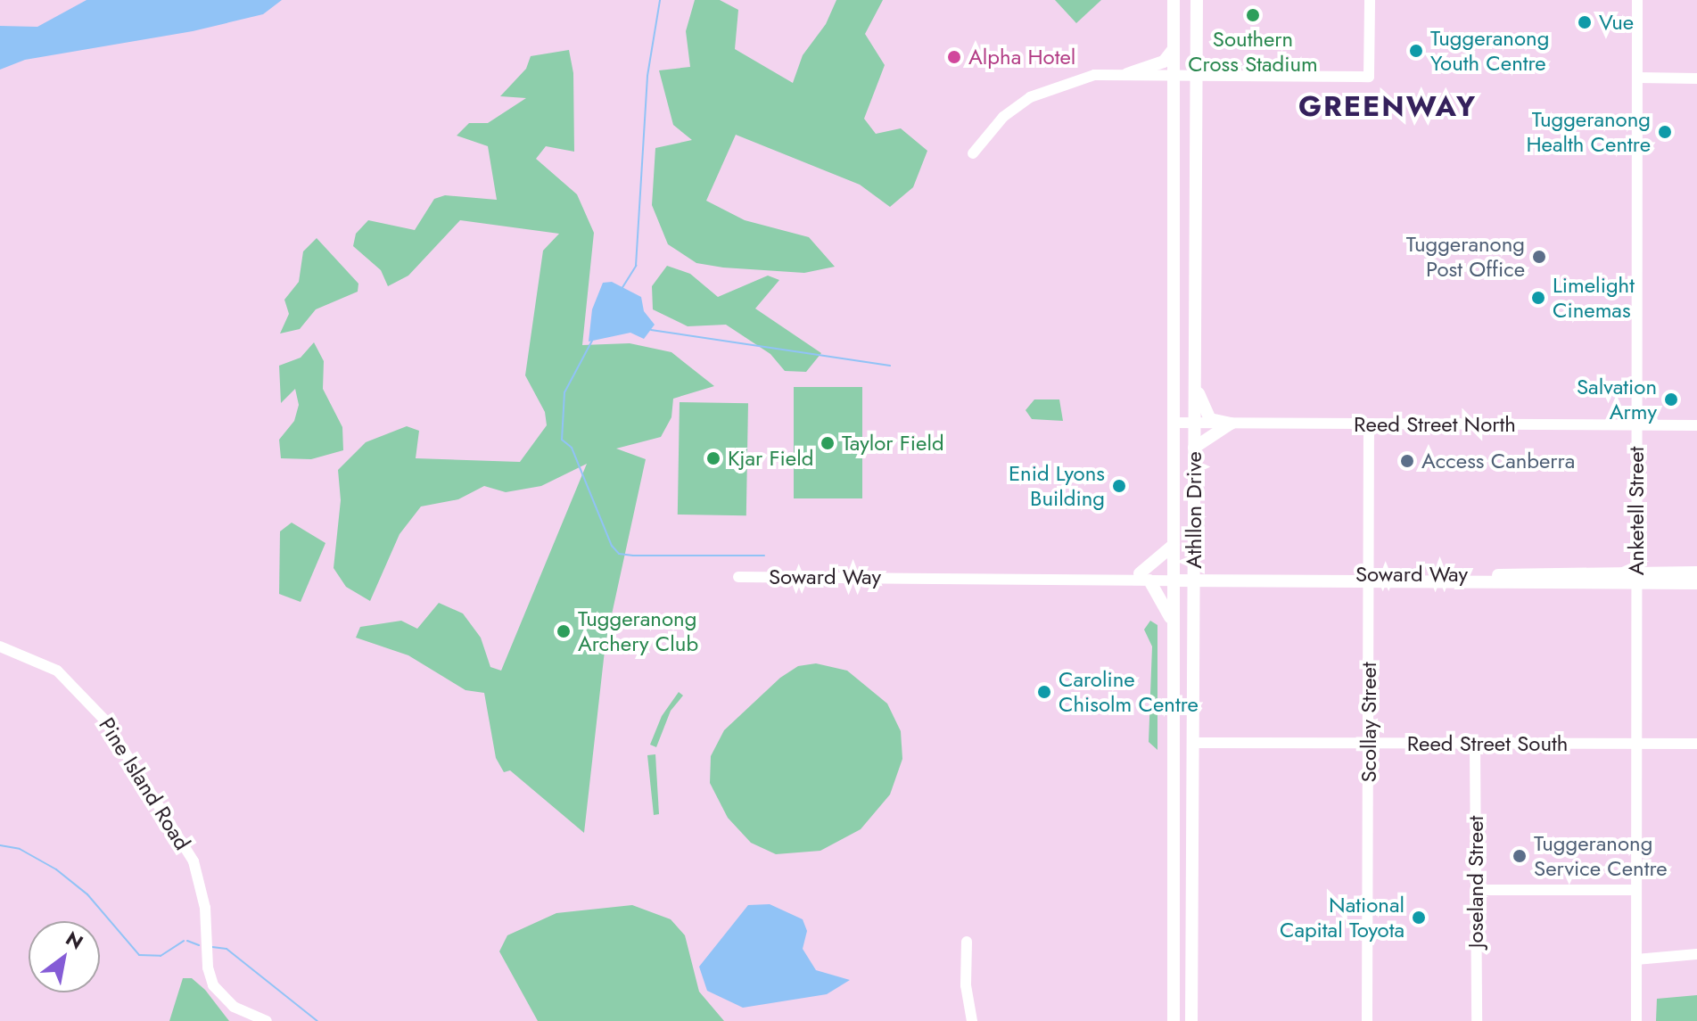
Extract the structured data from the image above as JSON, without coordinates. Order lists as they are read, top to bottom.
{
  "streets": {
    "main road": ["Athllon Drive", "Soward Way"],
    "street": [
      "Reed Street North",
      "Anketell Street",
      "Scollay Street",
      "Reed Street South",
      "Pine Island Road",
      "Joseland Street"
    ]
  },
  "crossings": [
    ["Reed Street North", "Athllon Drive"],
    ["Reed Street North", "Anketell Street"],
    ["Reed Street North", "Scollay Street"],
    ["Athllon Drive", "Soward Way"],
    ["Athllon Drive", "Reed Street South"],
    ["Anketell Street", "Soward Way"],
    ["Anketell Street", "Reed Street South"],
    ["Soward Way", "Scollay Street"],
    ["Scollay Street", "Reed Street South"],
    ["Reed Street South", "Joseland Street"]
  ],
  "districts": ["GREENWAY"],
  "places": [
    "Southern Cross Stadium",
    "Vue",
    "Tuggeranong Youth Centre",
    "Alpha Hotel",
    "Tuggeranong Health Centre",
    "Tuggeranong Post Office",
    "Limelight Cinemas",
    "Salvation Army",
    "Taylor Field",
    "Kjar Field",
    "Access Canberra",
    "Enid Lyons Building",
    "Tuggeranong Archery Club",
    "Caroline Chisolm Centre",
    "Tuggeranong Service Centre",
    "National Capital Toyota"
  ],
  "north": "top right"
}
